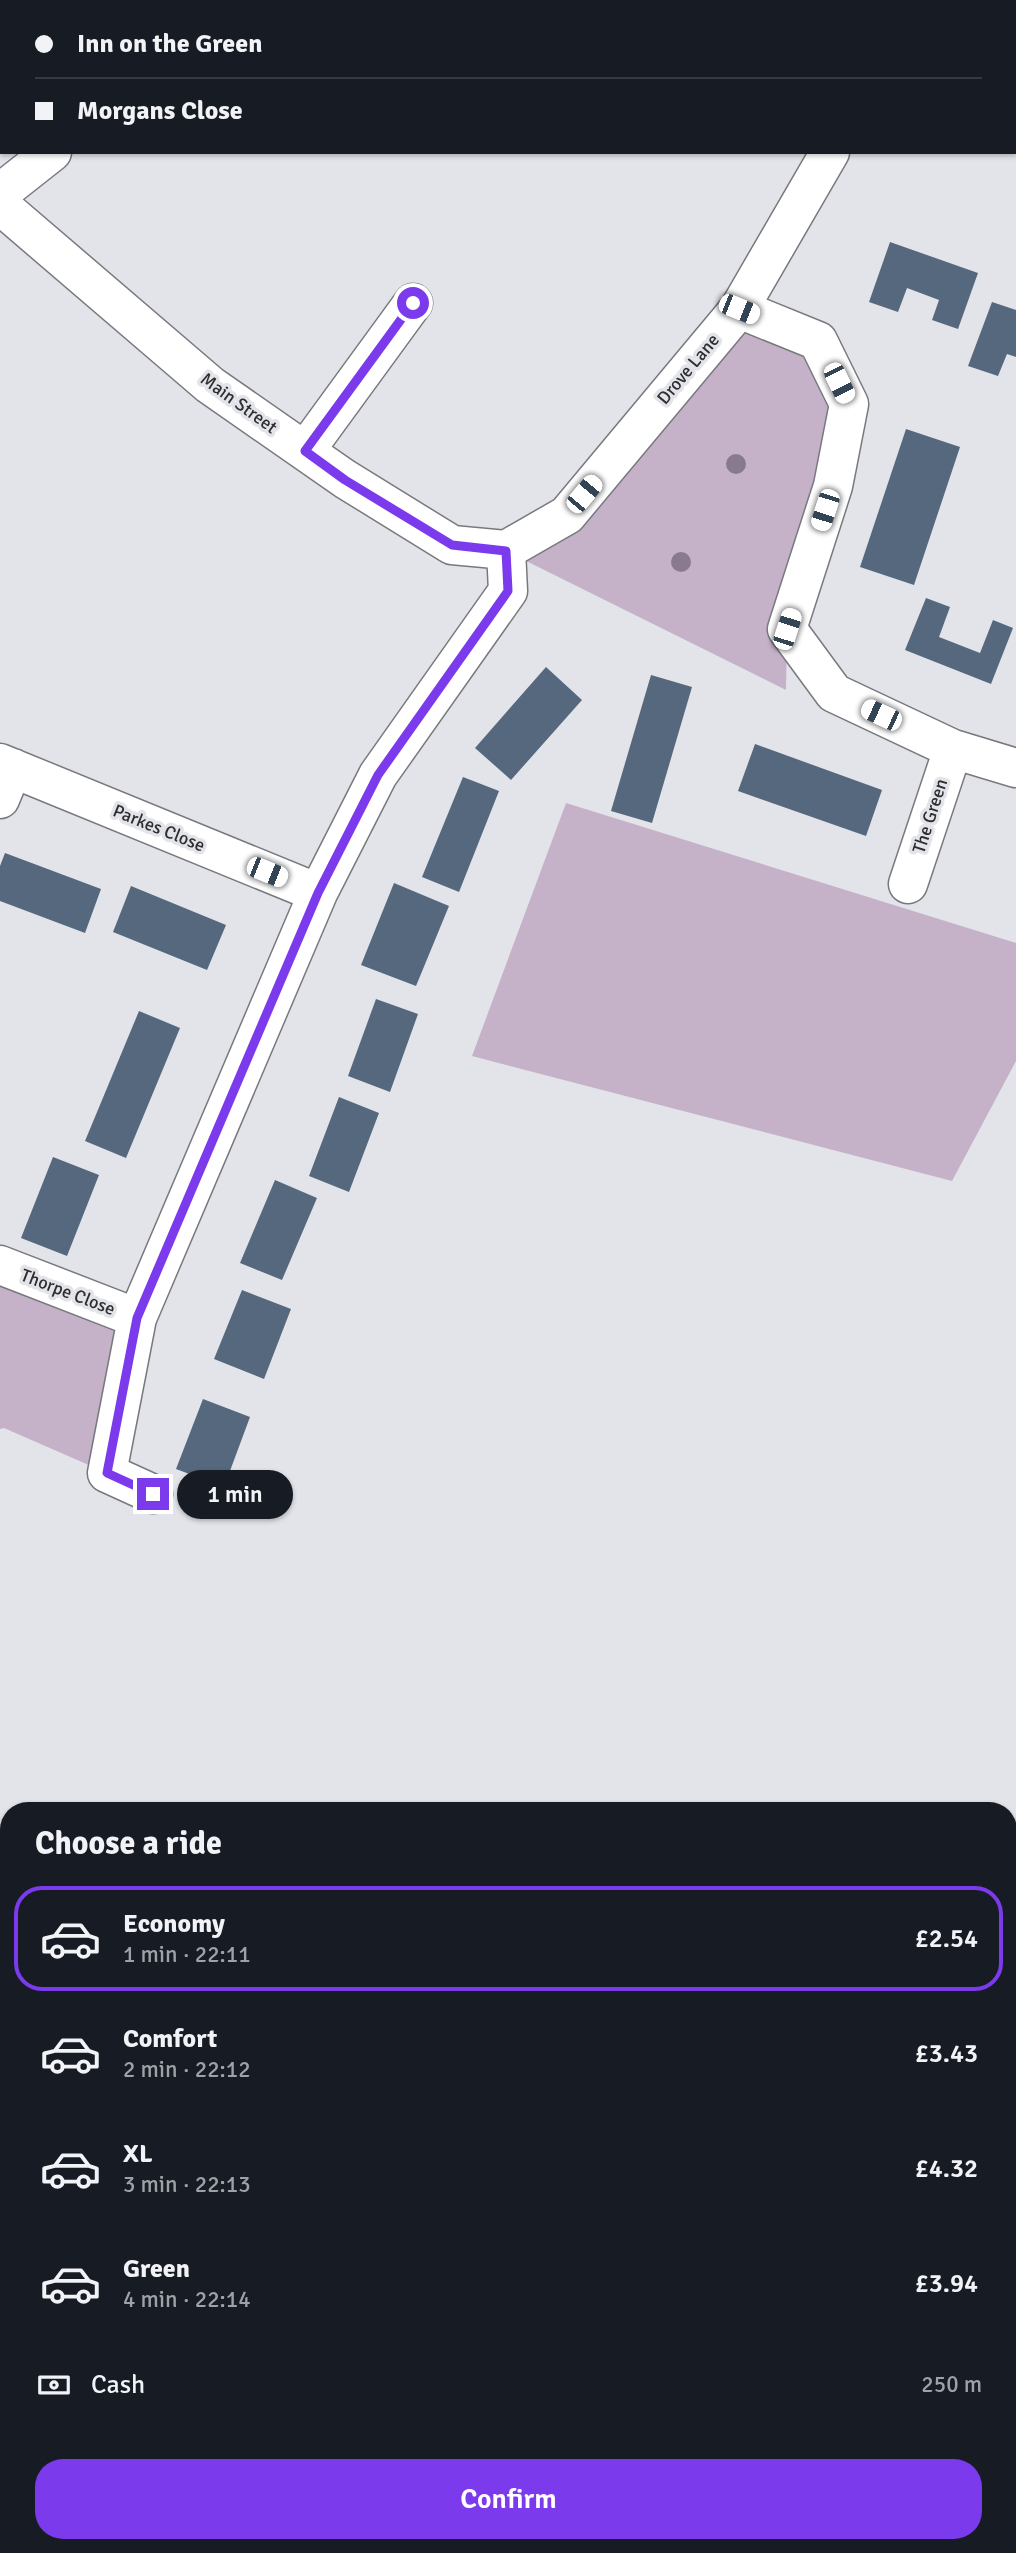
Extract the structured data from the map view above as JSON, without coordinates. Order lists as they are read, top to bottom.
{
  "streets": {
    "street": [
      "Drove Lane",
      "Main Street",
      "The Green",
      "Parkes Close",
      "Thorpe Close"
    ]
  },
  "crossings": [
    ["Drove Lane", "Main Street"]
  ],
  "page": {
    "banner": ["Inn on the Green", "Morgans Close"],
    "bubble": "1 min",
    "heading": "Choose a ride",
    "list": [
      {
        "name": "Economy",
        "note": "1 min · 22:11",
        "value": "£2.54"
      },
      {
        "name": "Comfort",
        "note": "2 min · 22:12",
        "value": "£3.43"
      },
      {
        "name": "XL",
        "note": "3 min · 22:13",
        "value": "£4.32"
      },
      {
        "name": "Green",
        "note": "4 min · 22:14",
        "value": "£3.94"
      }
    ],
    "pay": ["Cash", "250 m"],
    "buttons": "Confirm"
  }
}
